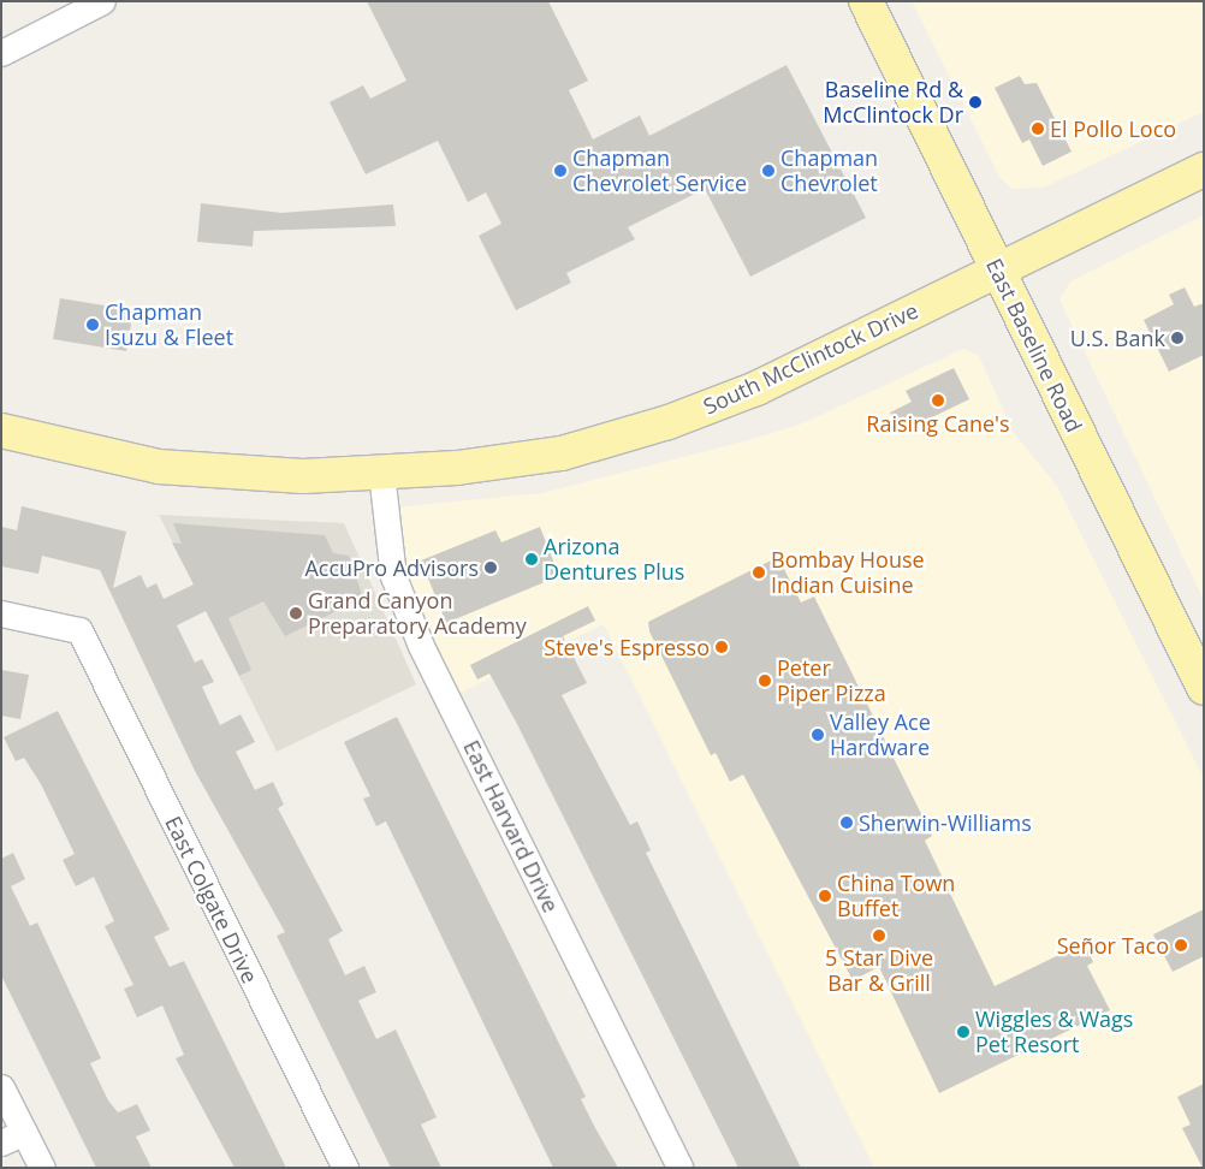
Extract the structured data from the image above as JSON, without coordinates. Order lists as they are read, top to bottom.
{
  "streets": {
    "main road": ["East Baseline Road", "South McClintock Drive"],
    "street": ["East Harvard Drive", "East Colgate Drive"]
  },
  "crossings": [
    ["East Baseline Road", "South McClintock Drive"],
    ["South McClintock Drive", "East Harvard Drive"]
  ],
  "places": [
    "Baseline Rd & McClintock Dr",
    "El Pollo Loco",
    "Chapman Chevrolet Service",
    "Chapman Chevrolet",
    "Chapman Isuzu & Fleet",
    "U.S. Bank",
    "Raising Cane's",
    "Arizona Dentures Plus",
    "AccuPro Advisors",
    "Bombay House Indian Cuisine",
    "Grand Canyon Preparatory Academy",
    "Steve's Espresso",
    "Peter Piper Pizza",
    "Valley Ace Hardware",
    "Sherwin-Williams",
    "China Town Buffet",
    "5 Star Dive Bar & Grill",
    "Señor Taco",
    "Wiggles & Wags Pet Resort"
  ]
}
